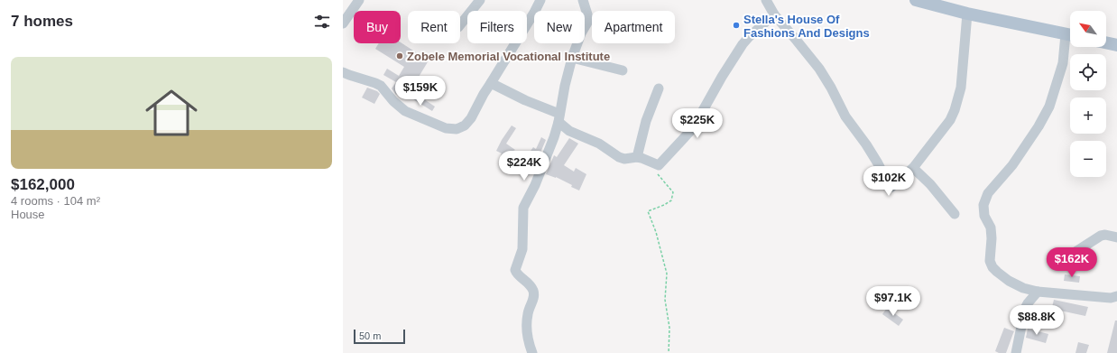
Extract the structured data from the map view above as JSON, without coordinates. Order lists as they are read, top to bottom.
{
  "places": ["Stella's House Of Fashions And Designs", "Zobele Memorial Vocational Institute"],
  "scale_bar": "50 m",
  "north": "top left",
  "page": {
    "heading": "7 homes",
    "map_buttons": ["+", "−"],
    "chip": [
      "Buy",
      "Rent",
      "Filters",
      "New",
      "Apartment"
    ],
    "list": [
      {
        "name": "$162,000",
        "note": "4 rooms · 104 m² · House"
      }
    ],
    "price": [
      "$159K",
      "$225K",
      "$224K",
      "$102K",
      "$162K",
      "$97.1K",
      "$88.8K"
    ],
    "scale": "50 m"
  }
}
